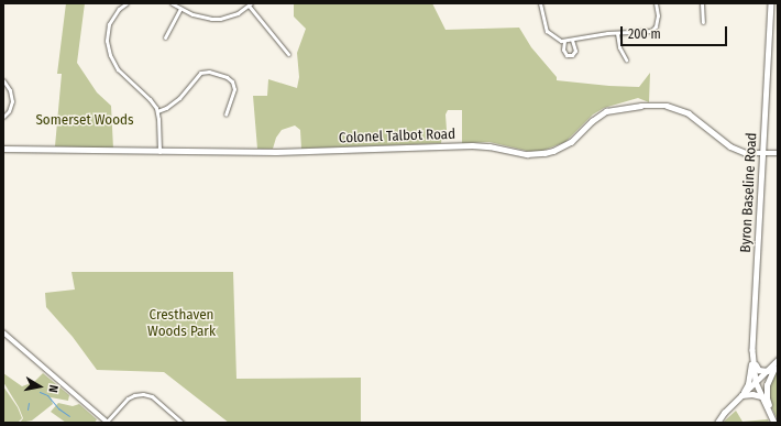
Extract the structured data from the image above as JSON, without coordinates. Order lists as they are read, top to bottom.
{
  "streets": {
    "main road": ["Colonel Talbot Road", "Byron Baseline Road"]
  },
  "crossings": [
    ["Colonel Talbot Road", "Byron Baseline Road"]
  ],
  "parks": ["Somerset Woods", "Cresthaven Woods Park"],
  "scale_bar": "200 m",
  "north": "right"
}
